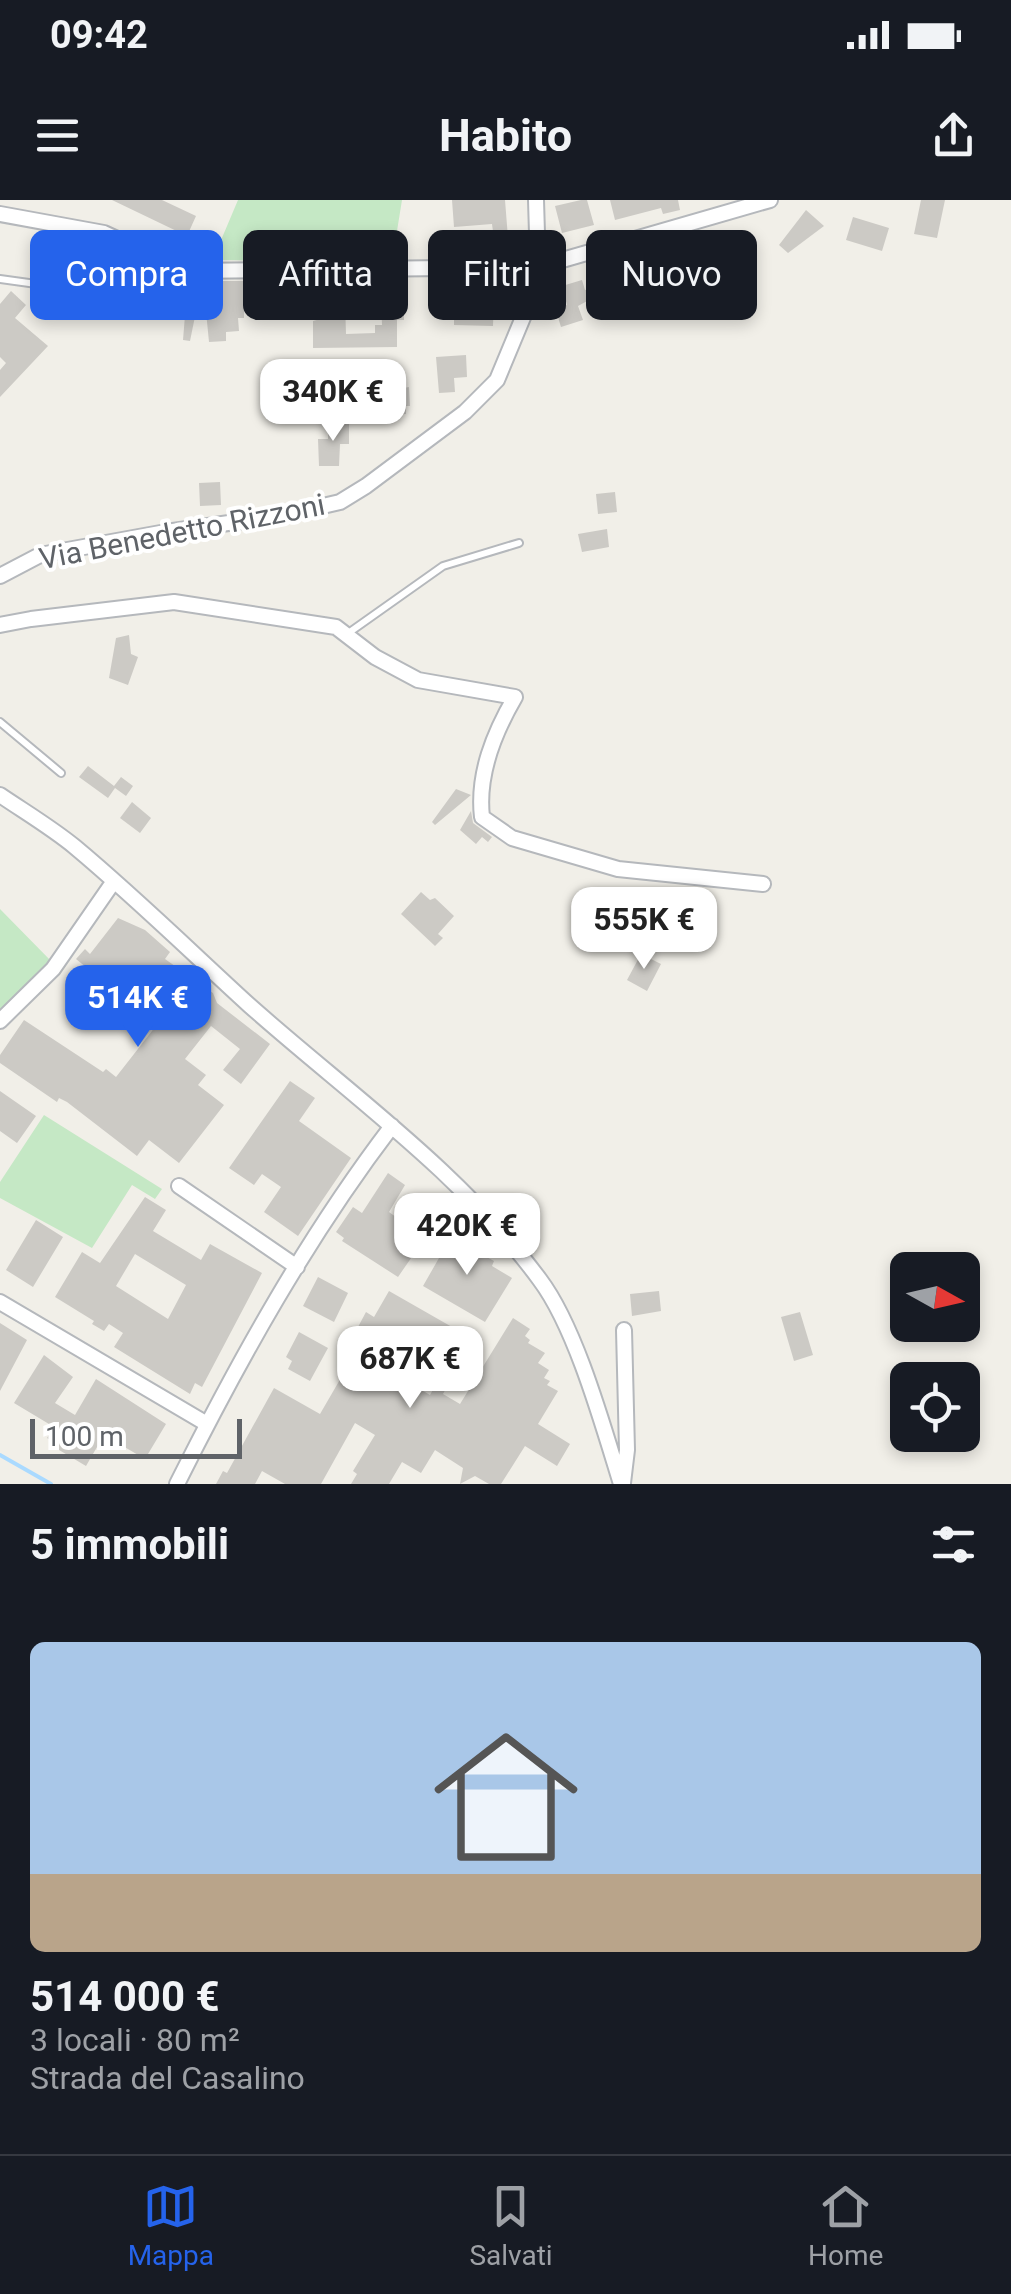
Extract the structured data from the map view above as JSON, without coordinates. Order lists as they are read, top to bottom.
{
  "streets": {
    "street": ["Via Benedetto Rizzoni"]
  },
  "scale_bar": "100 m",
  "north": "right",
  "page": {
    "status": "09:42",
    "header": "Habito",
    "chip": [
      "Compra",
      "Affitta",
      "Filtri",
      "Nuovo"
    ],
    "price": [
      "340K €",
      "555K €",
      "514K €",
      "420K €",
      "687K €"
    ],
    "scale": "100 m",
    "heading": "5 immobili",
    "list": [
      {
        "name": "514 000 €",
        "note": "3 locali · 80 m² · Strada del Casalino"
      }
    ],
    "tabs": ["Mappa", "Salvati", "Home"]
  }
}
